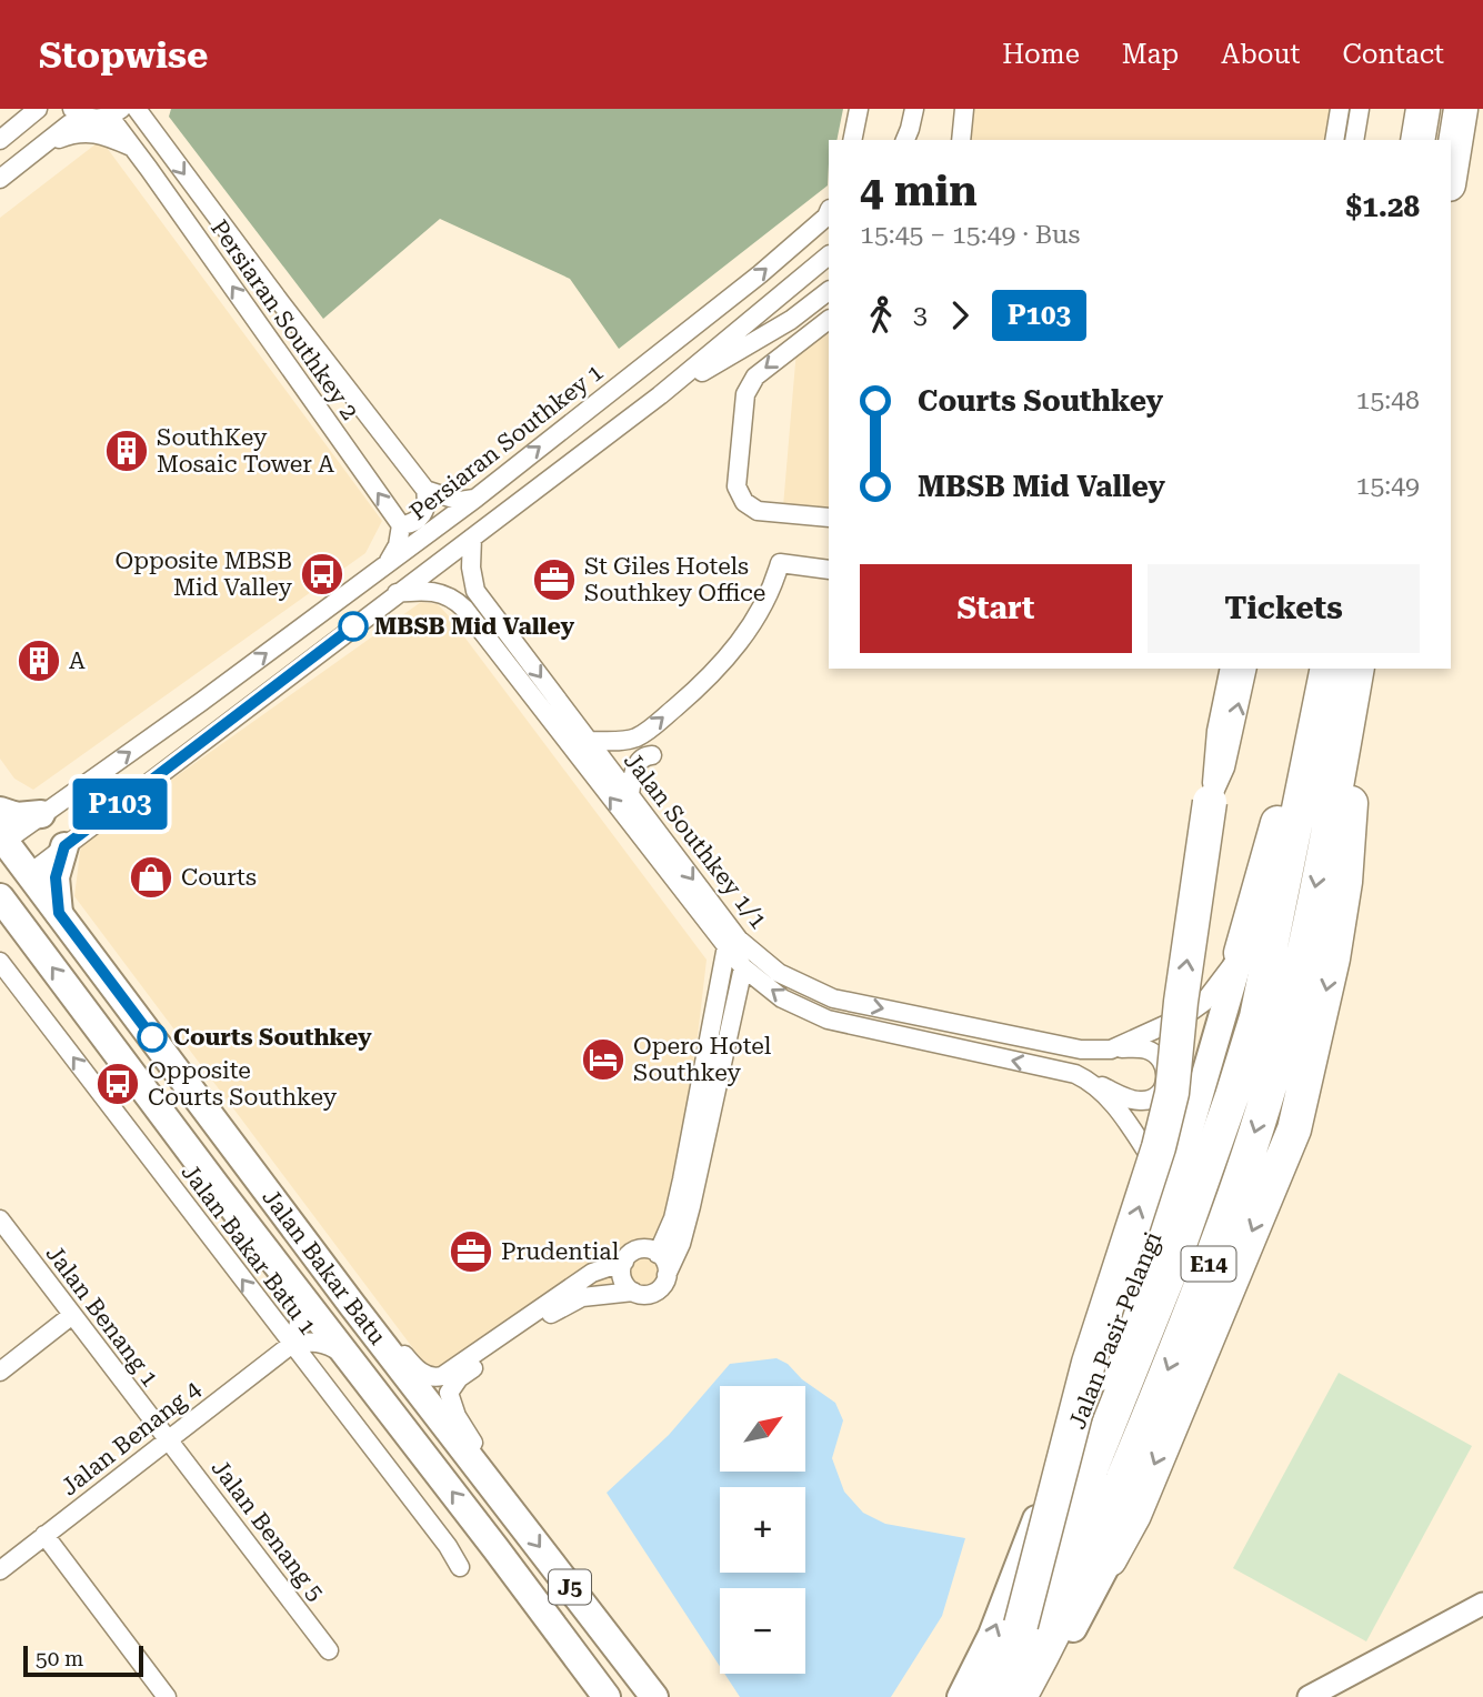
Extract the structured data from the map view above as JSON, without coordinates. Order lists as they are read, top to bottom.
{
  "streets": {
    "highway": ["E14"],
    "main road": ["Jalan Bakar Batu", "Jalan Pasir Pelangi", "J5"],
    "street": [
      "Persiaran Southkey 2",
      "Persiaran Southkey 1",
      "Jalan Southkey 1/1",
      "Jalan Bakar Batu 1",
      "Jalan Benang 1",
      "Jalan Benang 4",
      "Jalan Benang 5"
    ]
  },
  "crossings": [
    ["Jalan Southkey 1/1", "Jalan Pasir Pelangi"],
    ["Jalan Bakar Batu 1", "Jalan Benang 4"],
    ["Jalan Benang 1", "Jalan Benang 4"],
    ["Jalan Benang 1", "Jalan Benang 5"],
    ["Jalan Benang 4", "Jalan Benang 5"]
  ],
  "one_way": ["Jalan Bakar Batu 1", "Jalan Pasir Pelangi"],
  "places": {
    "building": ["SouthKey Mosaic Tower A", "A"],
    "bus stop": ["Opposite MBSB Mid Valley", "Opposite Courts Southkey"],
    "office": ["St Giles Hotels Southkey Office", "Prudential"],
    "other": ["MBSB Mid Valley", "Courts Southkey"],
    "shop": ["Courts"],
    "hotel": ["Opero Hotel Southkey"]
  },
  "lines": ["bus line P103"],
  "scale_bar": "50 m",
  "north": "top right",
  "page": {
    "header": "Stopwise",
    "nav": [
      "Home",
      "Map",
      "About",
      "Contact"
    ],
    "on_map": "P103",
    "heading": ["4 min", "15:45 – 15:49 · Bus", "$1.28"],
    "legs": ["3", "P103"],
    "list": [
      {
        "name": "Courts Southkey",
        "value": "15:48"
      },
      {
        "name": "MBSB Mid Valley",
        "value": "15:49"
      }
    ],
    "buttons": ["Start", "Tickets"],
    "map_buttons": ["+", "−"],
    "scale": "50 m"
  }
}
